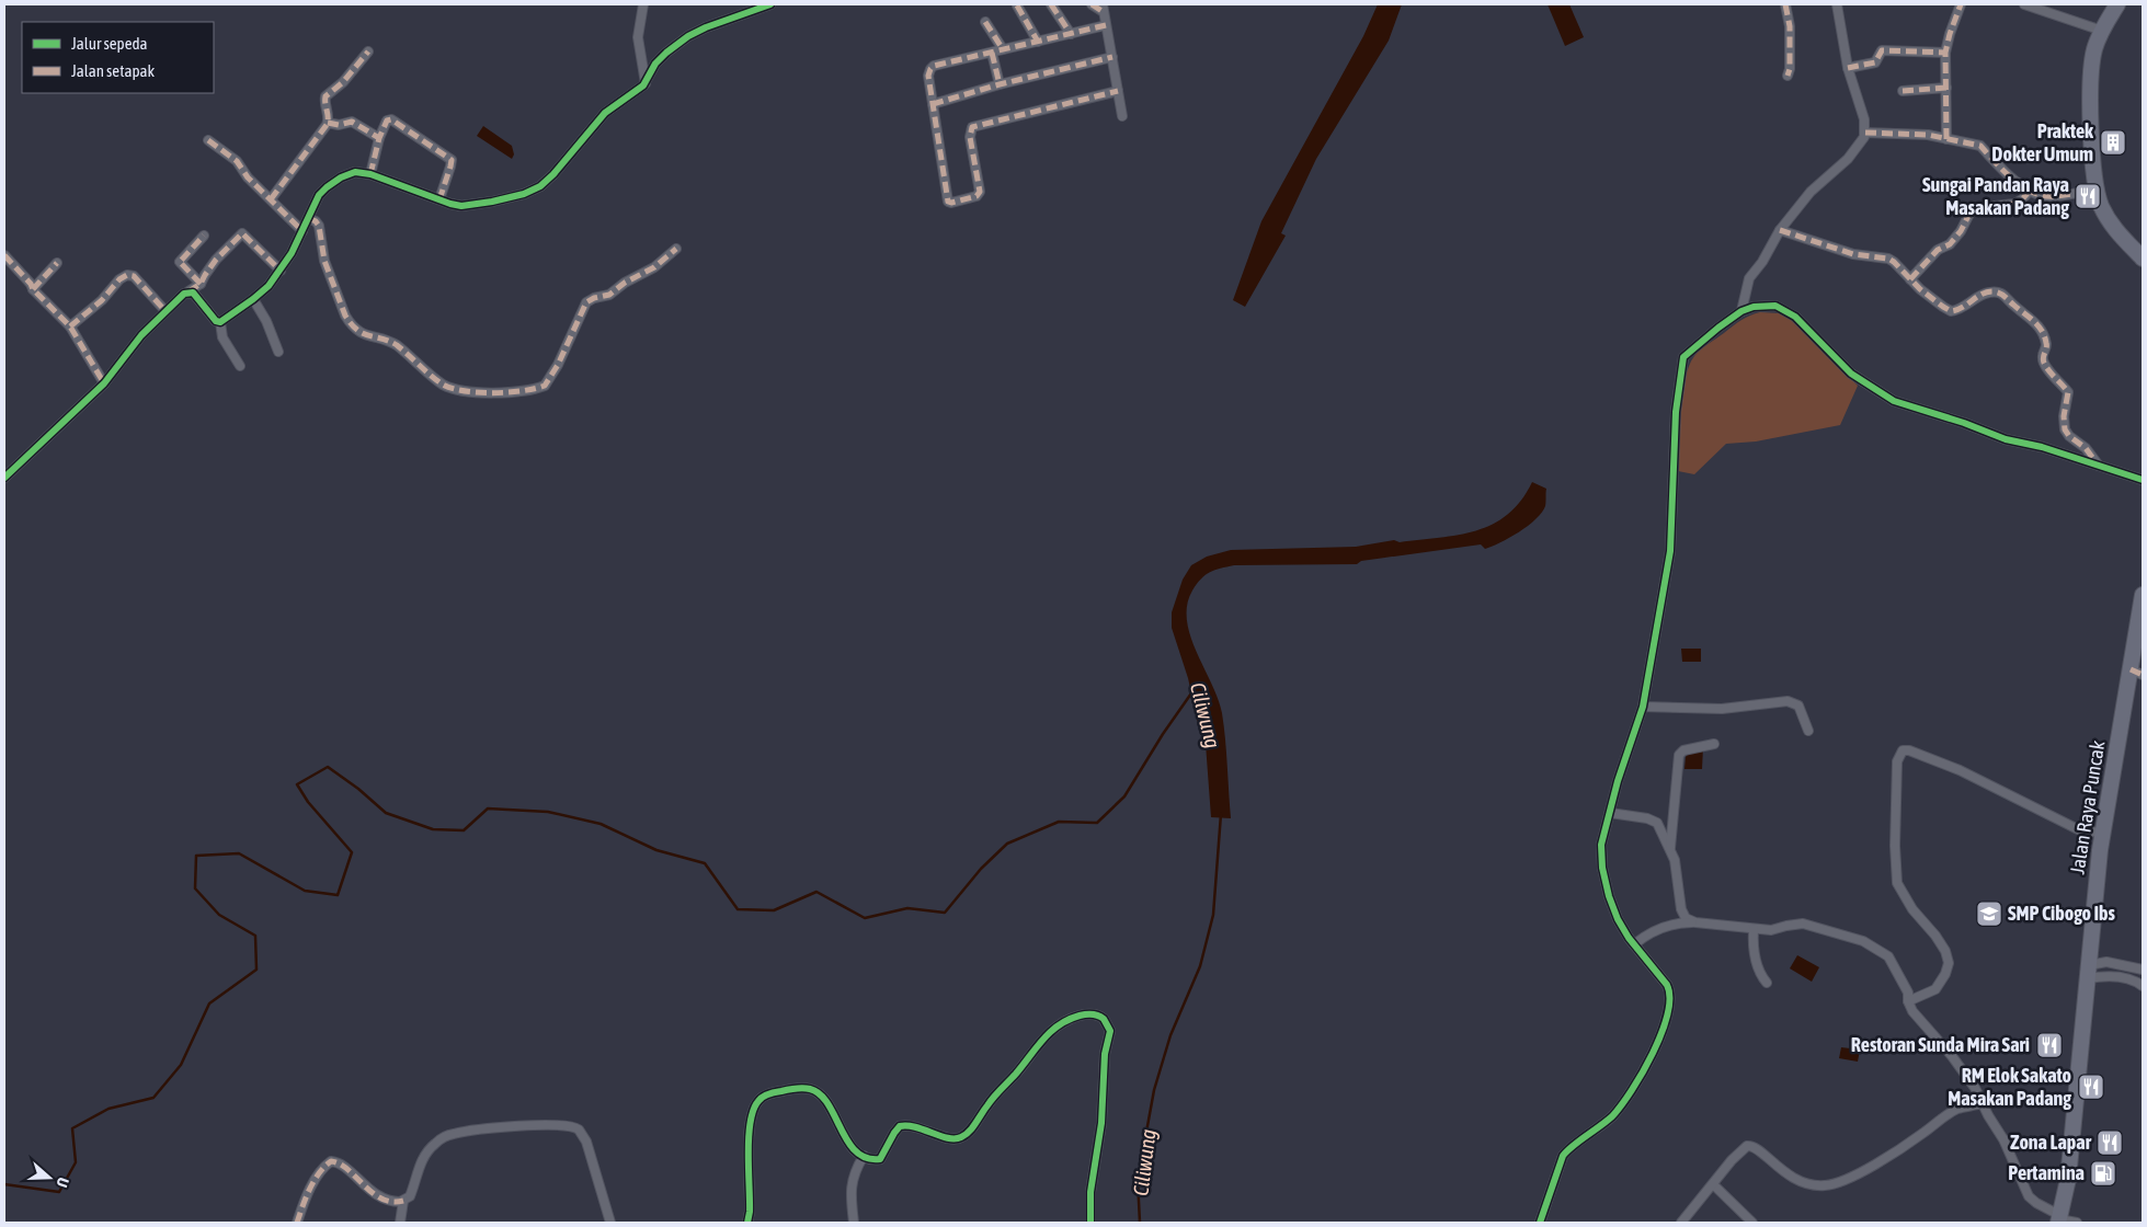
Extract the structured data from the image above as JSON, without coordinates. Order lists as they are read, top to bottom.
{
  "streets": {
    "highway": ["Jalan Raya Puncak"]
  },
  "water": ["Ciliwung"],
  "places": {
    "building": ["Praktek Dokter Umum"],
    "restaurant": [
      "Sungai Pandan Raya Masakan Padang",
      "Restoran Sunda Mira Sari",
      "RM Elok Sakato Masakan Padang",
      "Zona Lapar"
    ],
    "school or university": ["SMP Cibogo Ibs"],
    "fuel station": ["Pertamina"]
  },
  "legend": ["Jalur sepeda", "Jalan setapak"],
  "north": "right"
}
